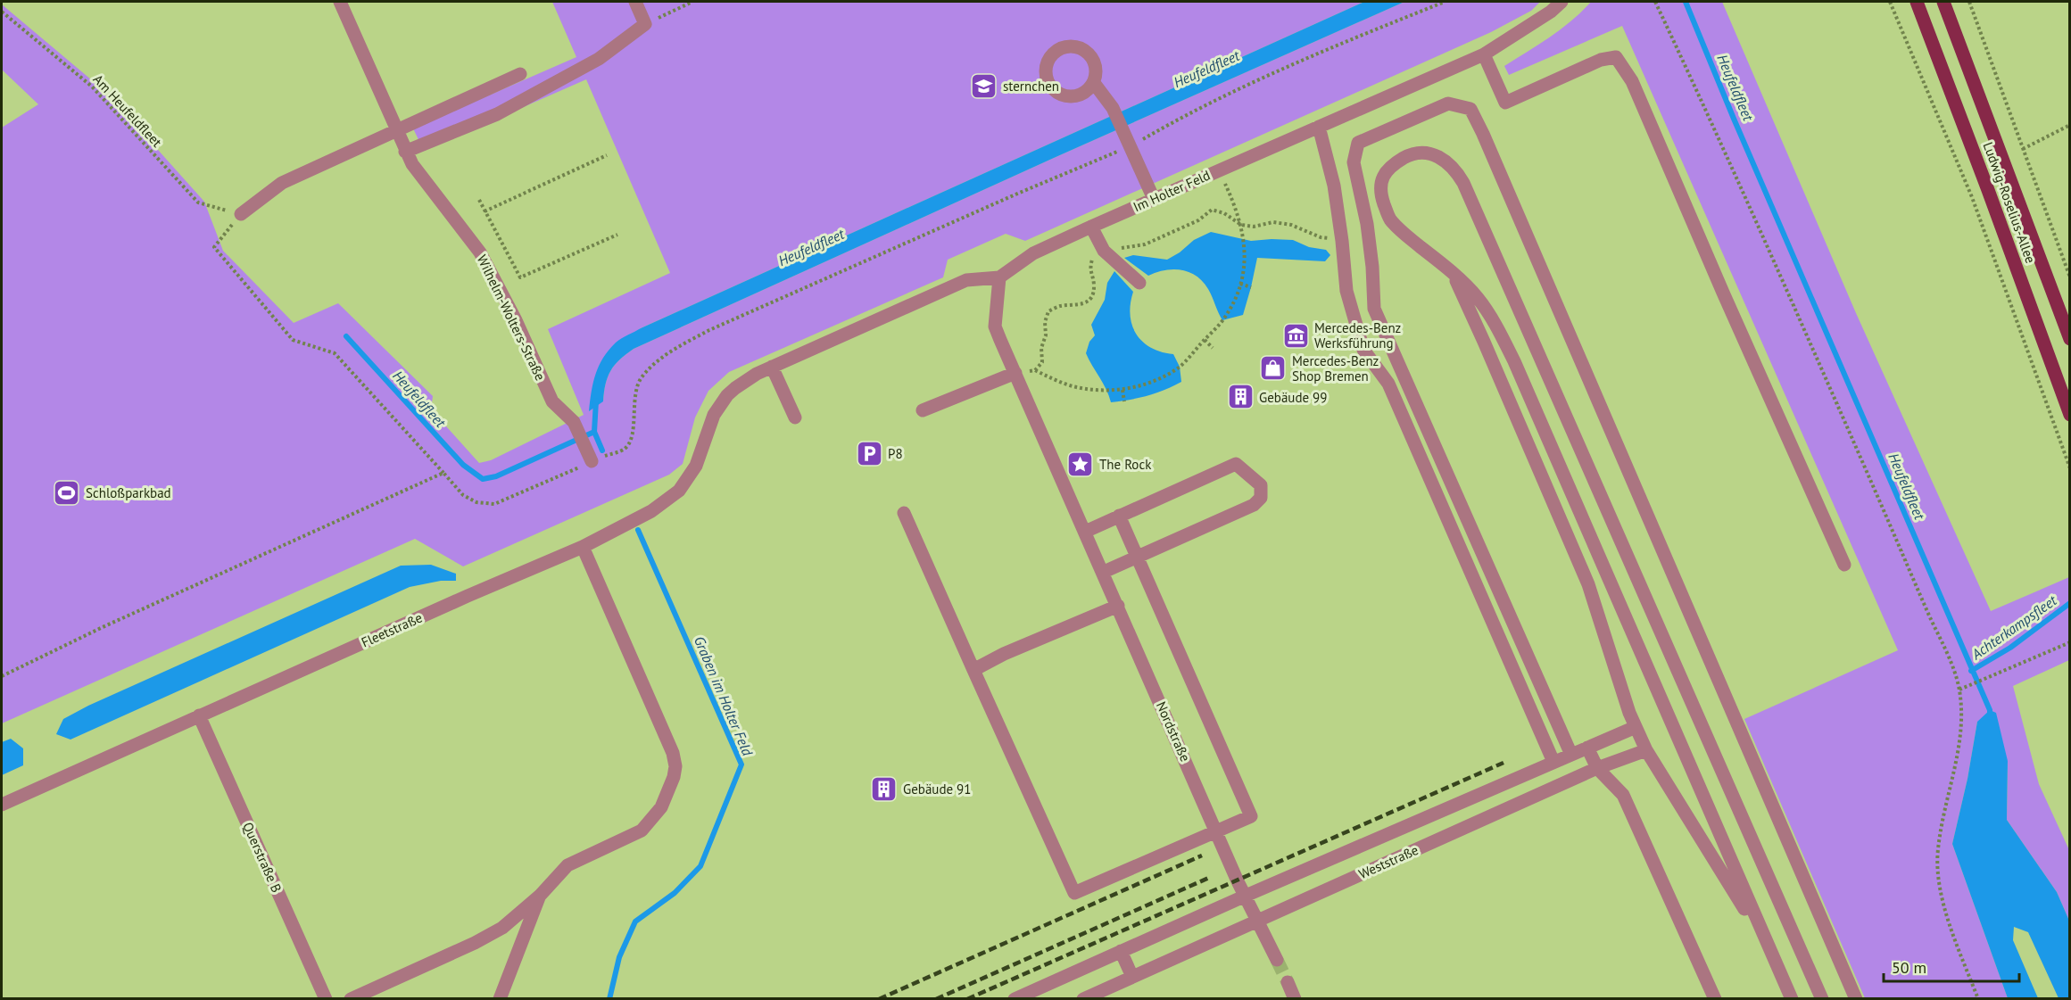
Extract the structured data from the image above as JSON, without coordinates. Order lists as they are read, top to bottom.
{
  "streets": {
    "main road": ["Ludwig-Roselius-Allee"],
    "street": [
      "Im Holter Feld",
      "Wilhelm-Wolters-Straße",
      "Fleetstraße",
      "Nordstraße",
      "Querstraße B",
      "Weststraße"
    ],
    "path": ["Am Heufeldfleet"]
  },
  "crossings": [
    ["Fleetstraße", "Querstraße B"],
    ["Nordstraße", "Weststraße"]
  ],
  "water": ["Heufeldfleet", "Achterkampsfleet", "Graben im Holter Feld"],
  "places": {
    "school or university": ["sternchen"],
    "museum": ["Mercedes-Benz Werksführung"],
    "shop": ["Mercedes-Benz Shop Bremen"],
    "building": ["Gebäude 99", "Gebäude 91"],
    "parking": ["P8"],
    "place": ["The Rock"],
    "sports": ["Schloßparkbad"]
  },
  "scale_bar": "50 m"
}
